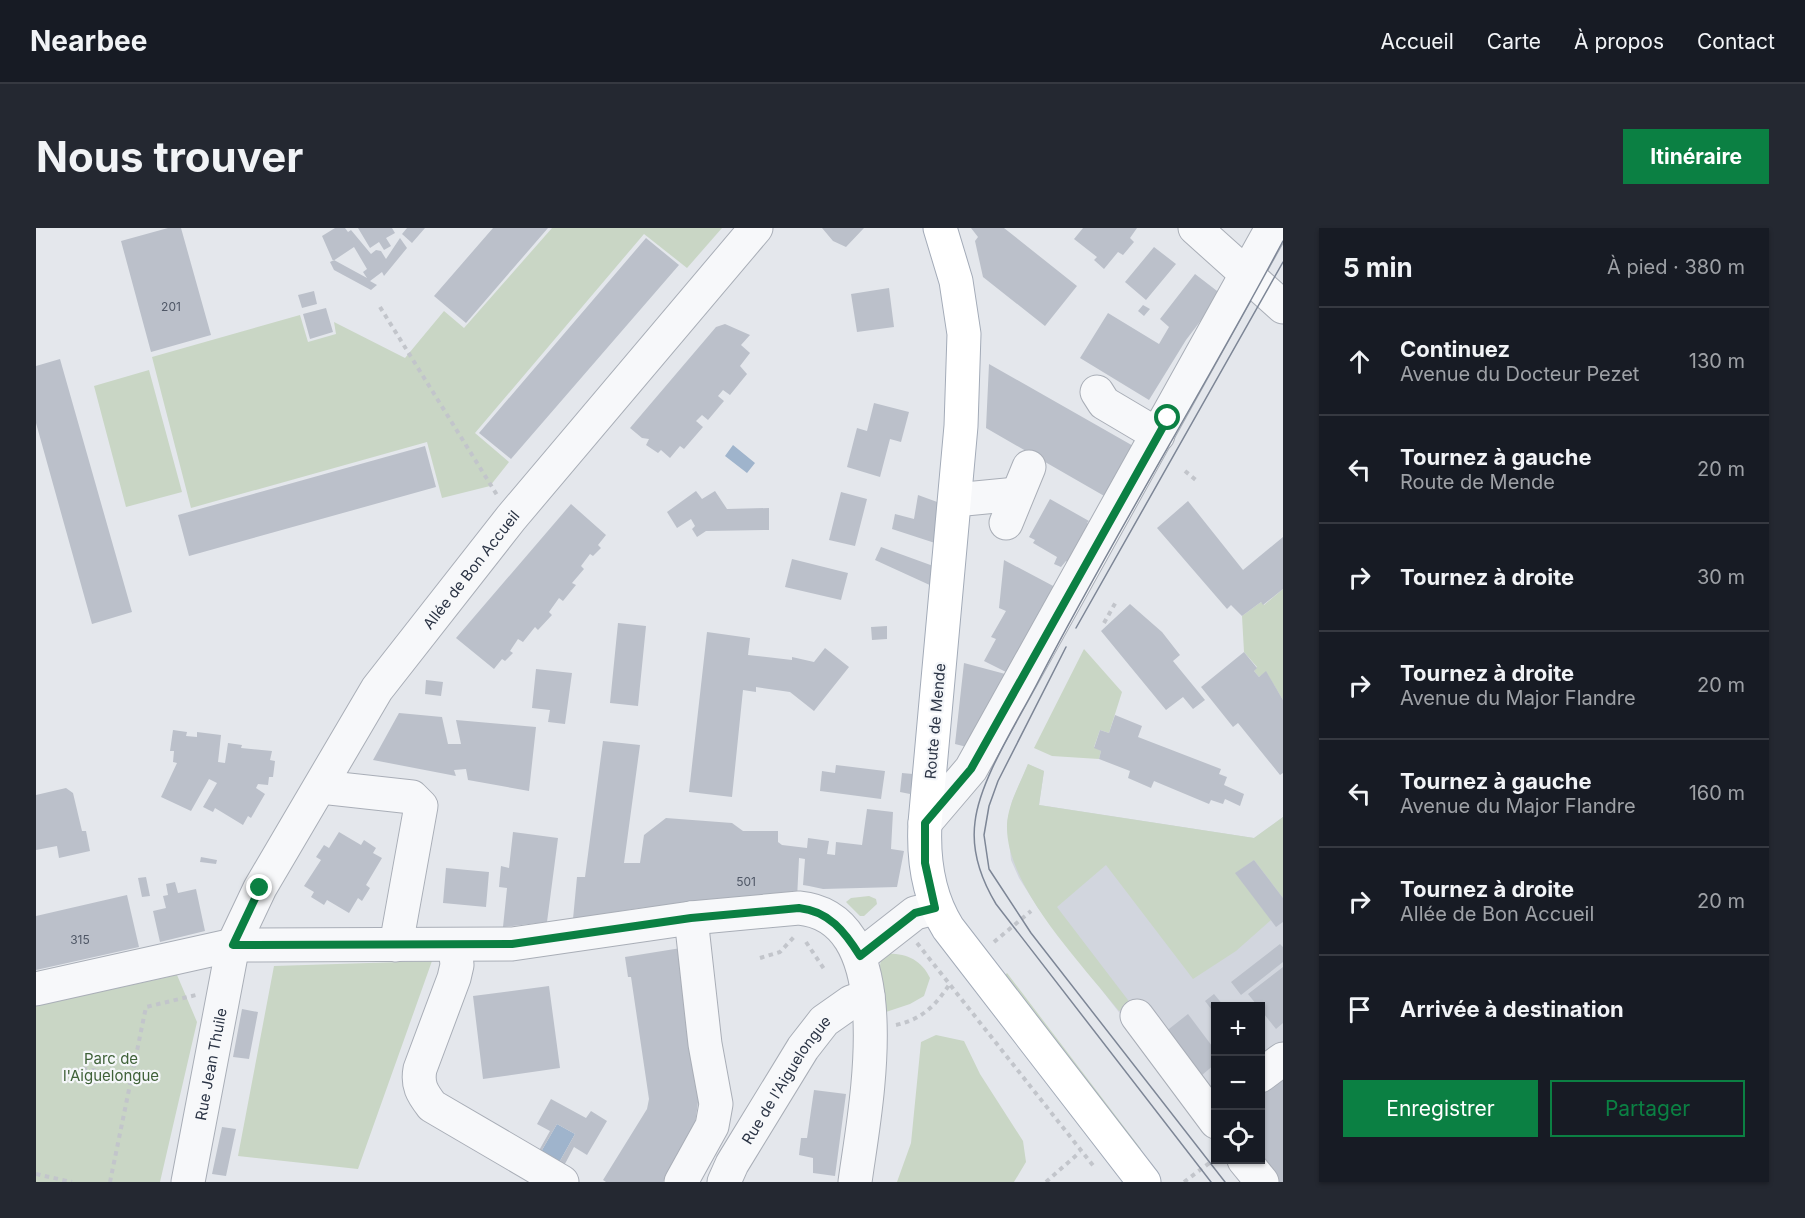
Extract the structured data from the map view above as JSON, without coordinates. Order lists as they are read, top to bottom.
{
  "streets": {
    "main road": ["Route de Mende"],
    "street": ["Allée de Bon Accueil", "Rue Jean Thuile", "Rue de l'Aiguelongue"]
  },
  "crossings": [
    ["Allée de Bon Accueil", "Rue Jean Thuile"]
  ],
  "parks": ["Parc de l'Aiguelongue"],
  "house_numbers": ["201", "501", "315"],
  "page": {
    "header": "Nearbee",
    "nav": [
      "Accueil",
      "Carte",
      "À propos",
      "Contact"
    ],
    "buttons": [
      "Itinéraire",
      ["Enregistrer", "Partager"]
    ],
    "title": "Nous trouver",
    "heading": ["5 min", "À pied · 380 m"],
    "list": [
      ["Continuez", "Avenue du Docteur Pezet", "130 m"],
      ["Tournez à gauche", "Route de Mende", "20 m"],
      ["Tournez à droite", "30 m"],
      ["Tournez à droite", "Avenue du Major Flandre", "20 m"],
      ["Tournez à gauche", "Avenue du Major Flandre", "160 m"],
      ["Tournez à droite", "Allée de Bon Accueil", "20 m"],
      "Arrivée à destination"
    ],
    "map_buttons": ["+", "−"]
  }
}
